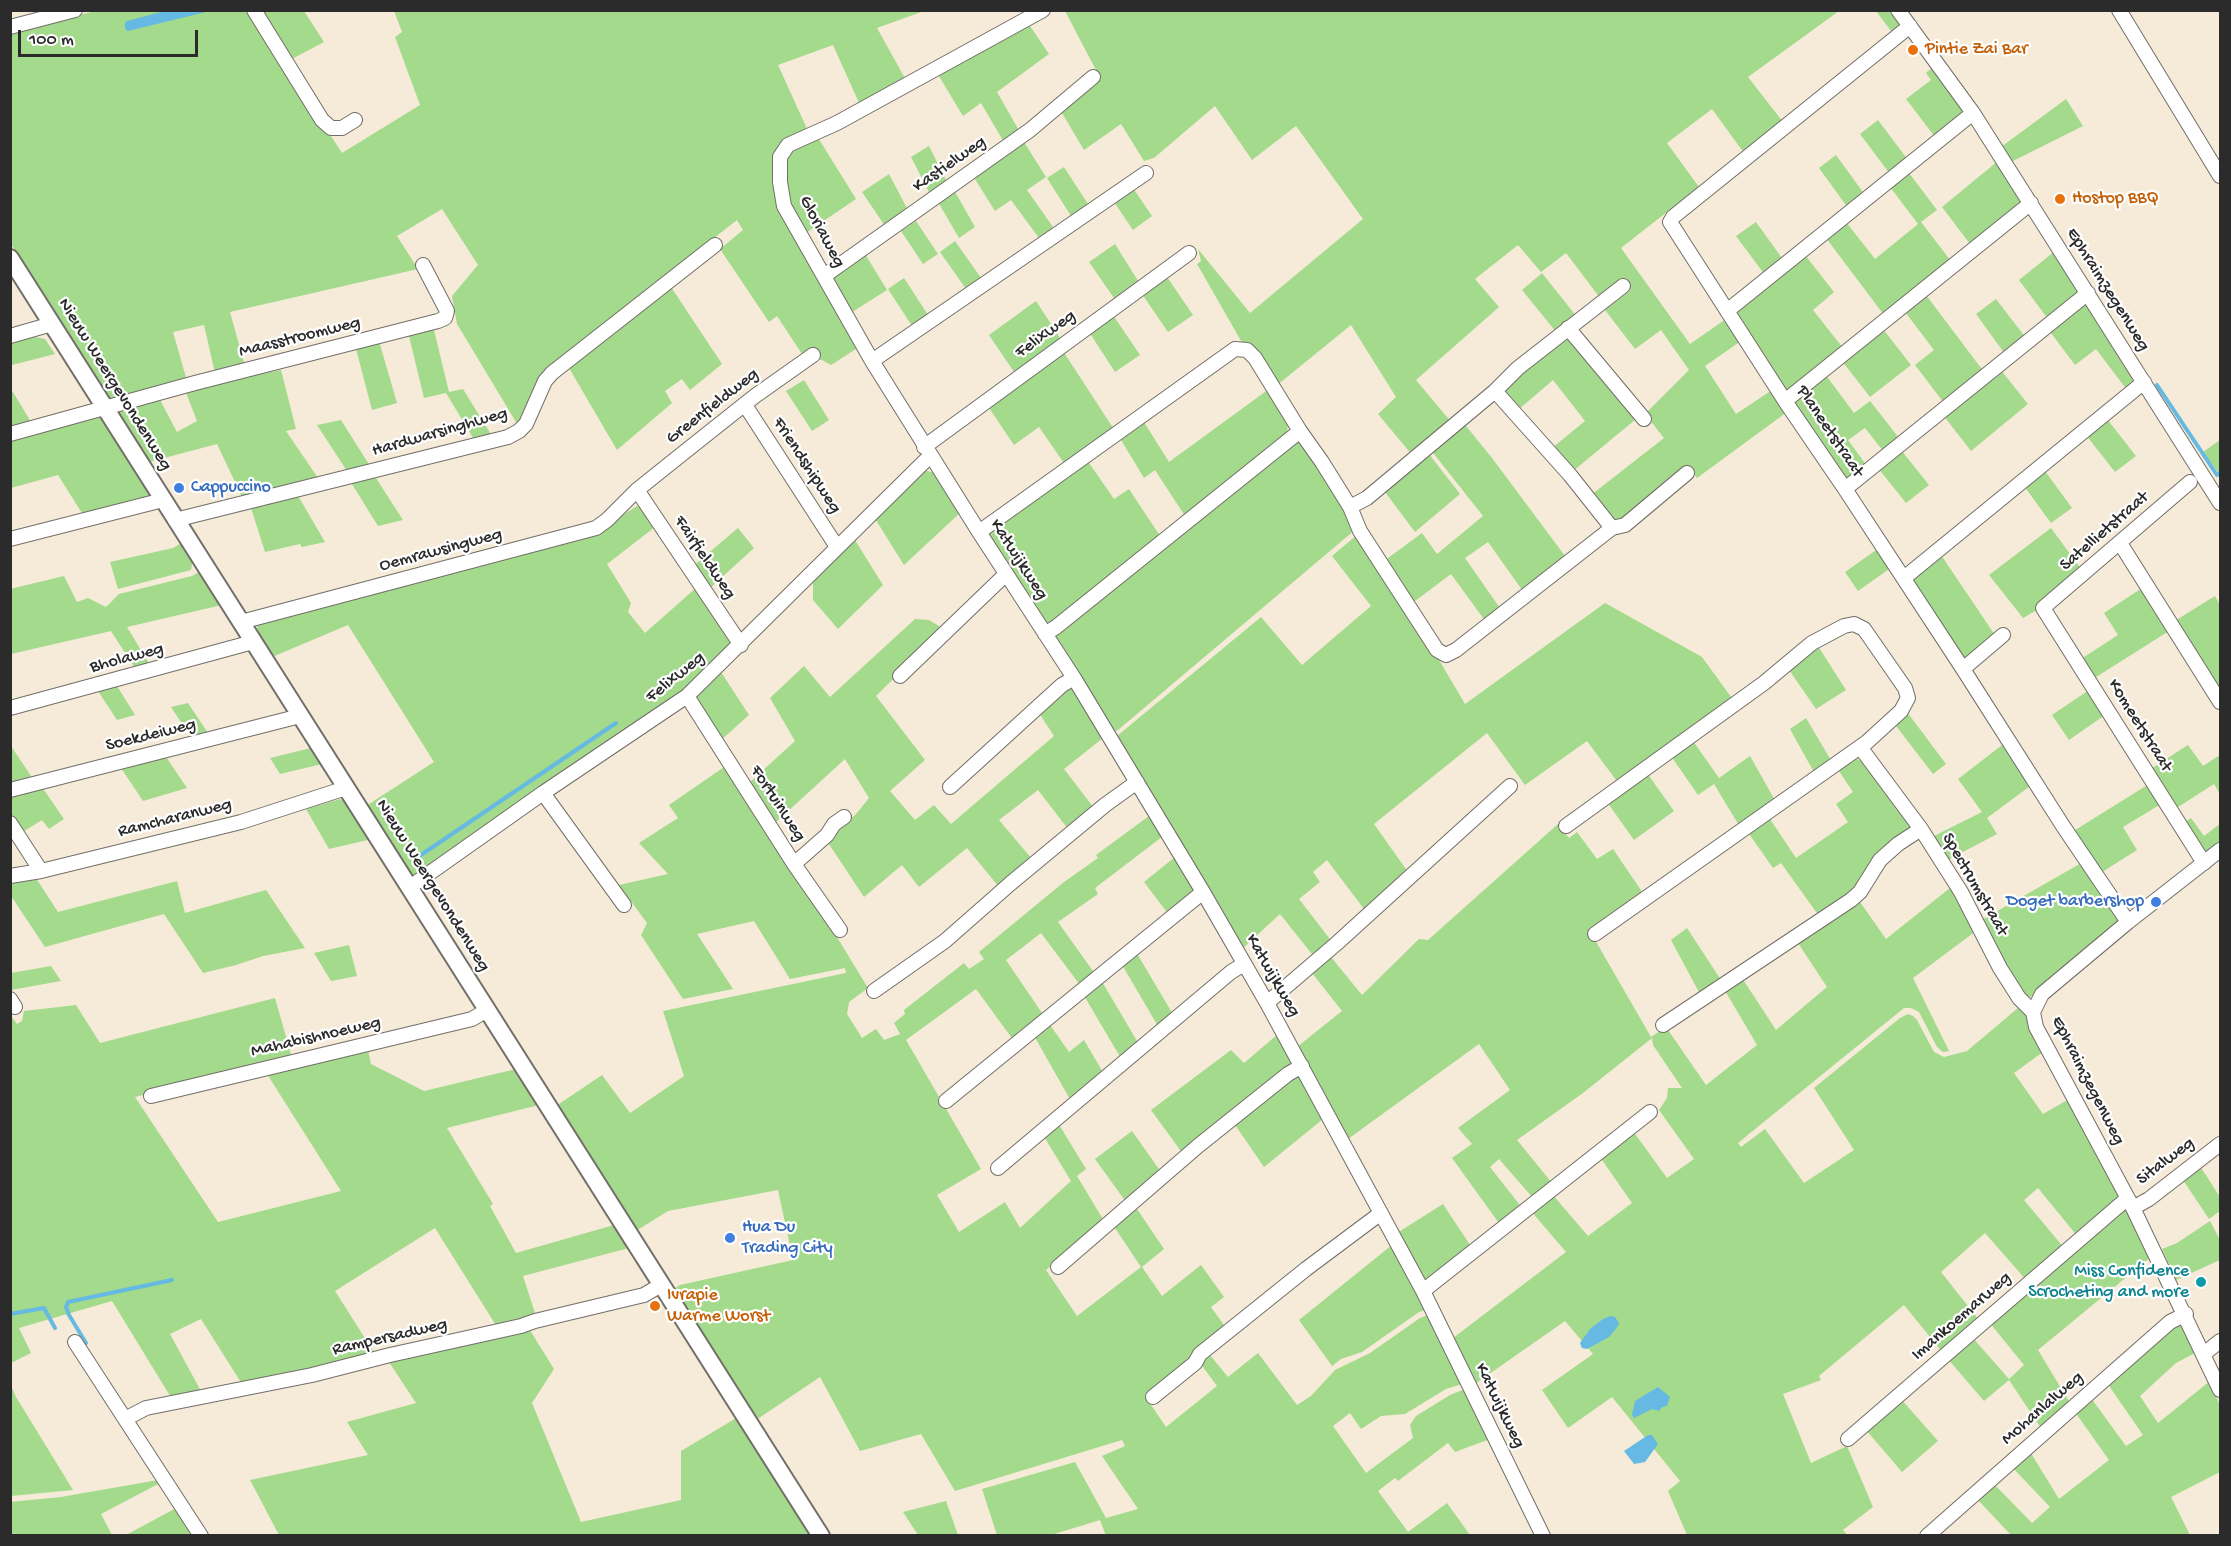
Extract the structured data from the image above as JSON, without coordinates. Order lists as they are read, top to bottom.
{
  "streets": {
    "street": [
      "Kastielweg",
      "Gloriaweg",
      "Ephraimzegenweg",
      "Felixweg",
      "Maasstroomweg",
      "Nieuw Weergevondenweg",
      "Greenfieldweg",
      "Planeetstraat",
      "Hardwarsinghweg",
      "Friendshipweg",
      "Satellietstraat",
      "Oemrawsingweg",
      "Fairfieldweg",
      "Katwijkweg",
      "Bholaweg",
      "Komeetstraat",
      "Soekdeiweg",
      "Fortuinweg",
      "Ramcharanweg",
      "Spectrumstraat",
      "Mahabishnoeweg",
      "Sitalweg",
      "Imankoemarweg",
      "Rampersadweg",
      "Mohanlalweg"
    ]
  },
  "crossings": [
    ["Kastielweg", "Gloriaweg"],
    ["Gloriaweg", "Felixweg"],
    ["Gloriaweg", "Katwijkweg"],
    ["Ephraimzegenweg", "Planeetstraat"],
    ["Ephraimzegenweg", "Komeetstraat"],
    ["Ephraimzegenweg", "Spectrumstraat"],
    ["Ephraimzegenweg", "Sitalweg"],
    ["Ephraimzegenweg", "Imankoemarweg"],
    ["Ephraimzegenweg", "Mohanlalweg"],
    ["Felixweg", "Nieuw Weergevondenweg"],
    ["Felixweg", "Friendshipweg"],
    ["Felixweg", "Fairfieldweg"],
    ["Felixweg", "Katwijkweg"],
    ["Felixweg", "Fortuinweg"],
    ["Maasstroomweg", "Nieuw Weergevondenweg"],
    ["Nieuw Weergevondenweg", "Hardwarsinghweg"],
    ["Nieuw Weergevondenweg", "Oemrawsingweg"],
    ["Nieuw Weergevondenweg", "Bholaweg"],
    ["Nieuw Weergevondenweg", "Soekdeiweg"],
    ["Nieuw Weergevondenweg", "Ramcharanweg"],
    ["Nieuw Weergevondenweg", "Mahabishnoeweg"],
    ["Nieuw Weergevondenweg", "Rampersadweg"],
    ["Greenfieldweg", "Friendshipweg"],
    ["Greenfieldweg", "Oemrawsingweg"],
    ["Greenfieldweg", "Fairfieldweg"],
    ["Satellietstraat", "Komeetstraat"],
    ["Oemrawsingweg", "Fairfieldweg"],
    ["Sitalweg", "Imankoemarweg"]
  ],
  "places": [
    "Pintie Zai Bar",
    "Hostop BBQ",
    "Cappuccino",
    "Doget barbershop",
    "Hua Du Trading City",
    "Miss Confidence Scrocheting and more",
    "Ivrapie Warme Worst"
  ],
  "scale_bar": "100 m"
}
